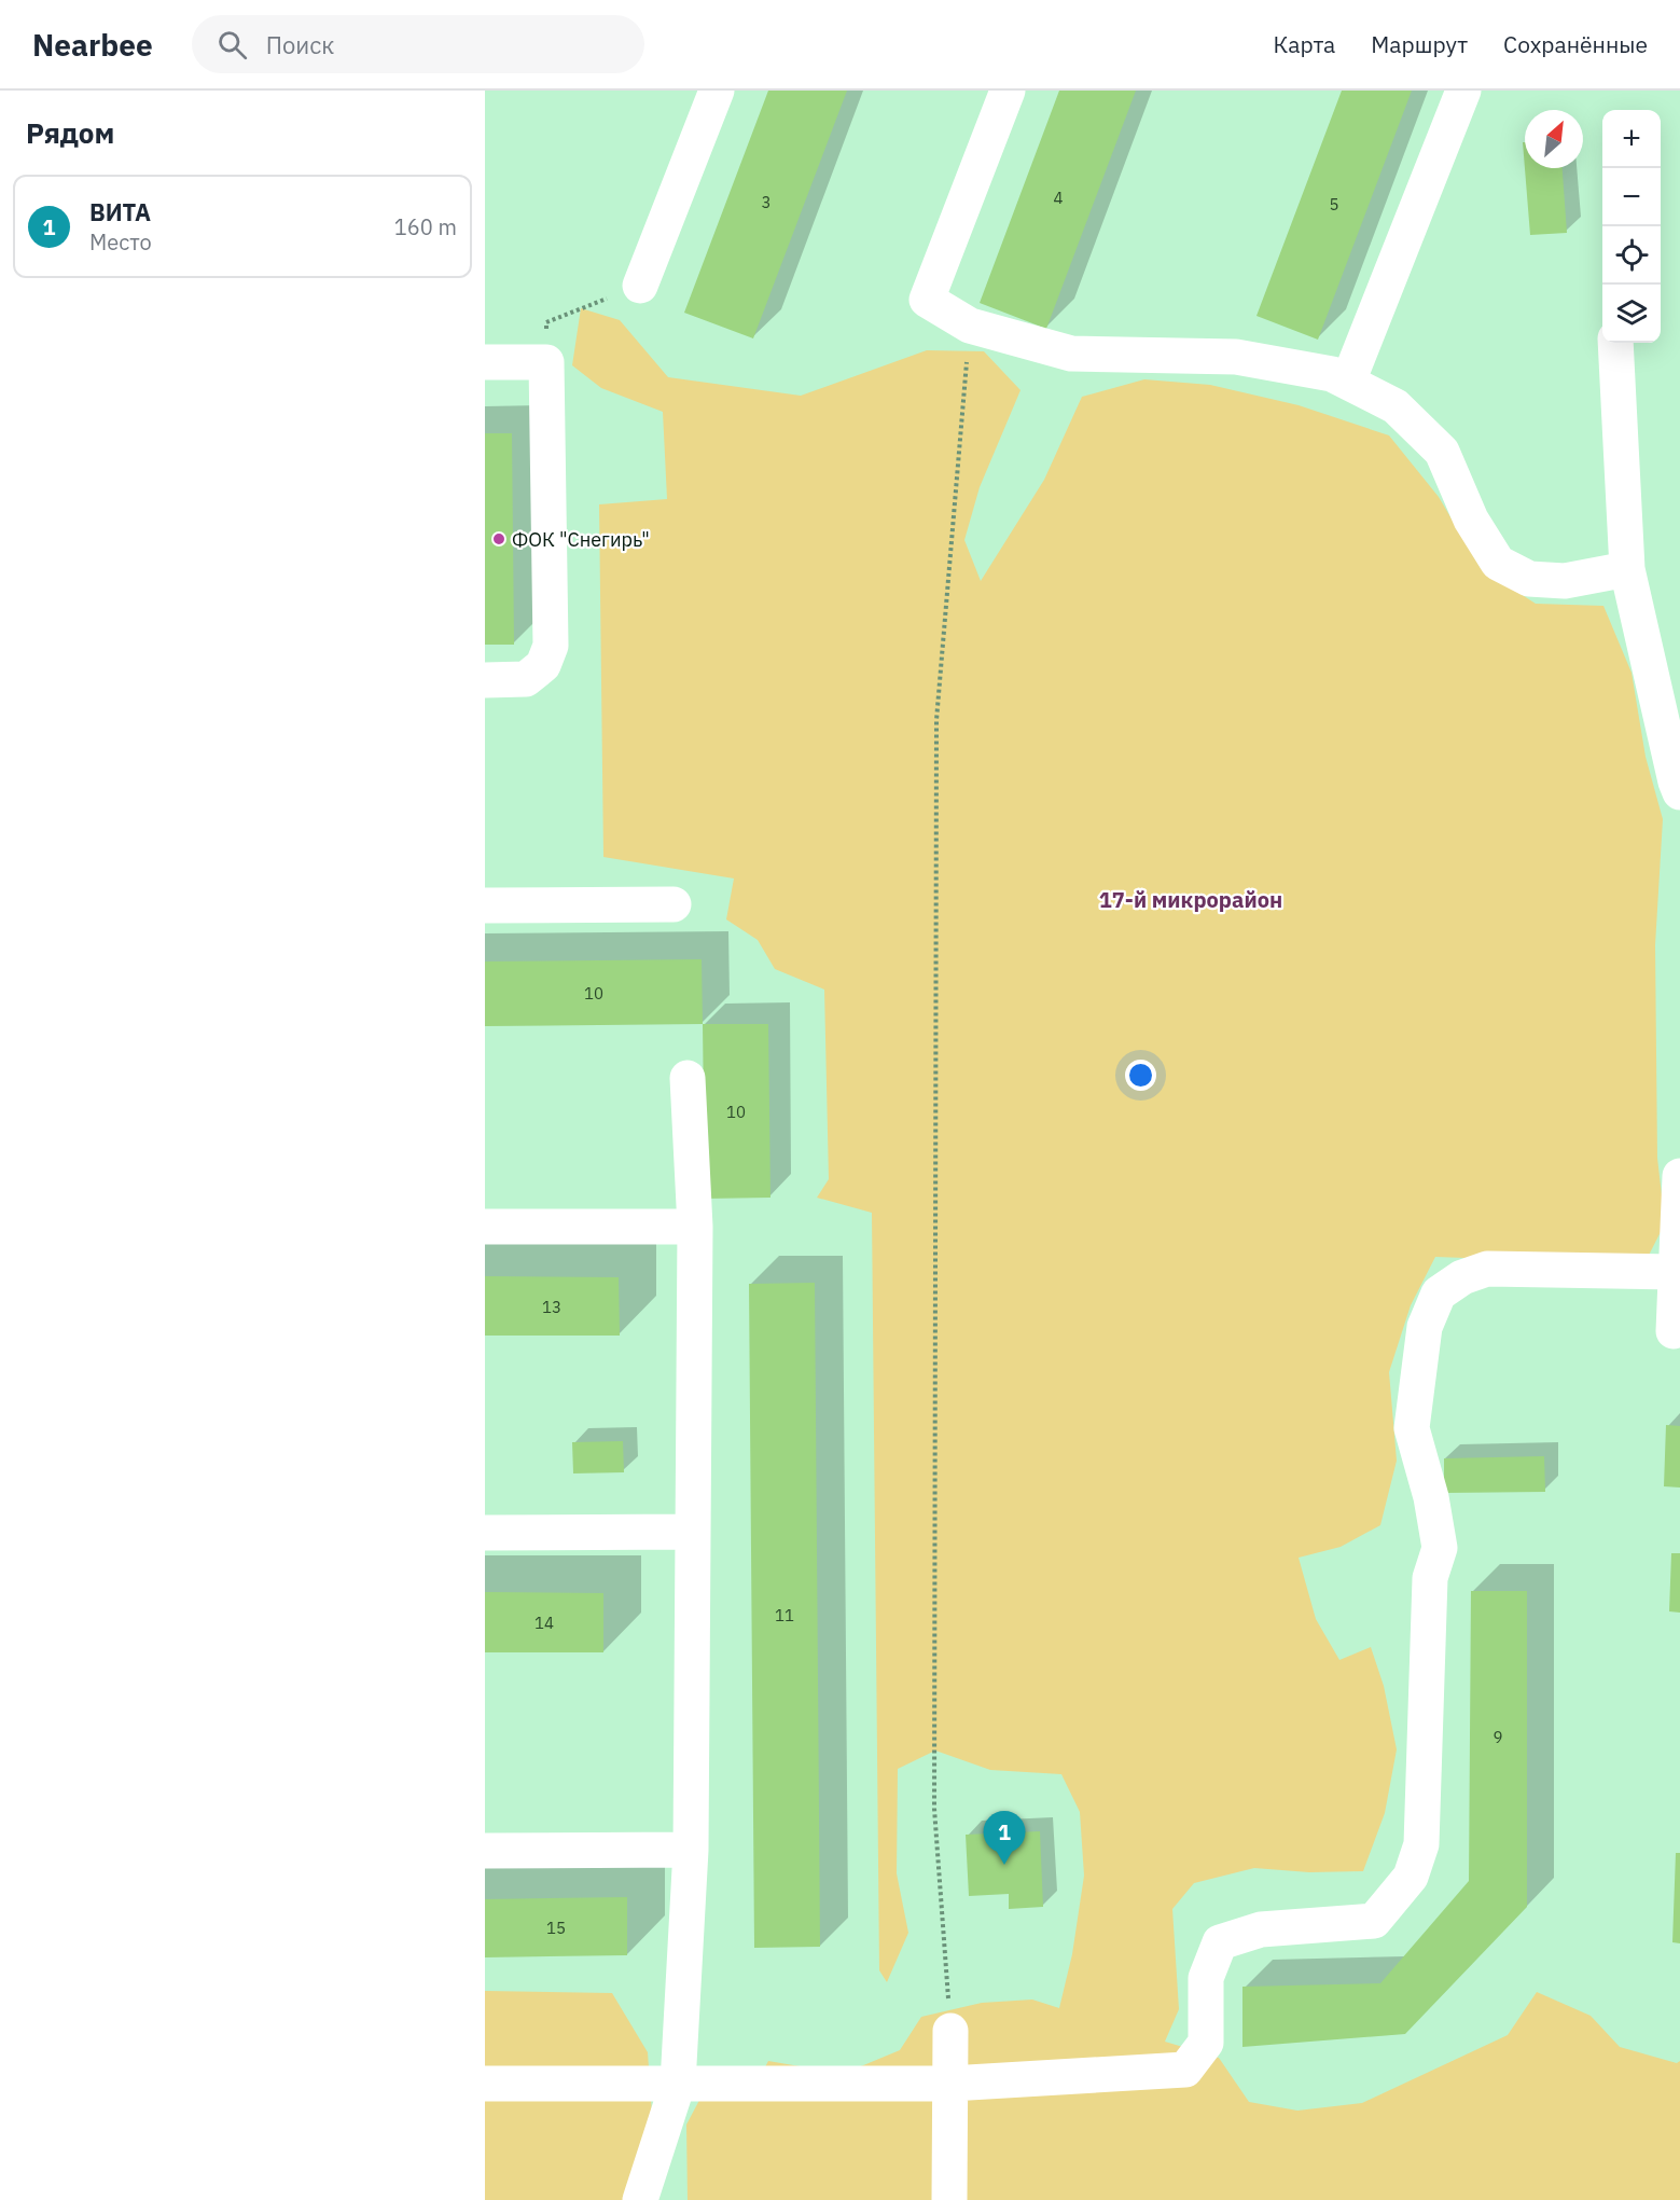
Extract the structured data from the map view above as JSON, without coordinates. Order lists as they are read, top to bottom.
{
  "districts": ["17-й микрорайон"],
  "places": ["ФОК \"Снегирь\""],
  "house_numbers": [
    "4",
    "3",
    "5",
    "10",
    "10",
    "13",
    "11",
    "14",
    "9",
    "15"
  ],
  "north": "top right",
  "page": {
    "header": "Nearbee",
    "search": "Поиск",
    "nav": ["Карта", "Маршрут", "Сохранённые"],
    "heading": "Рядом",
    "map_buttons": ["+", "−"],
    "list": [
      {
        "mark": "1",
        "name": "ВИТА",
        "note": "Место",
        "value": "160 m"
      }
    ],
    "pins": "1"
  }
}
